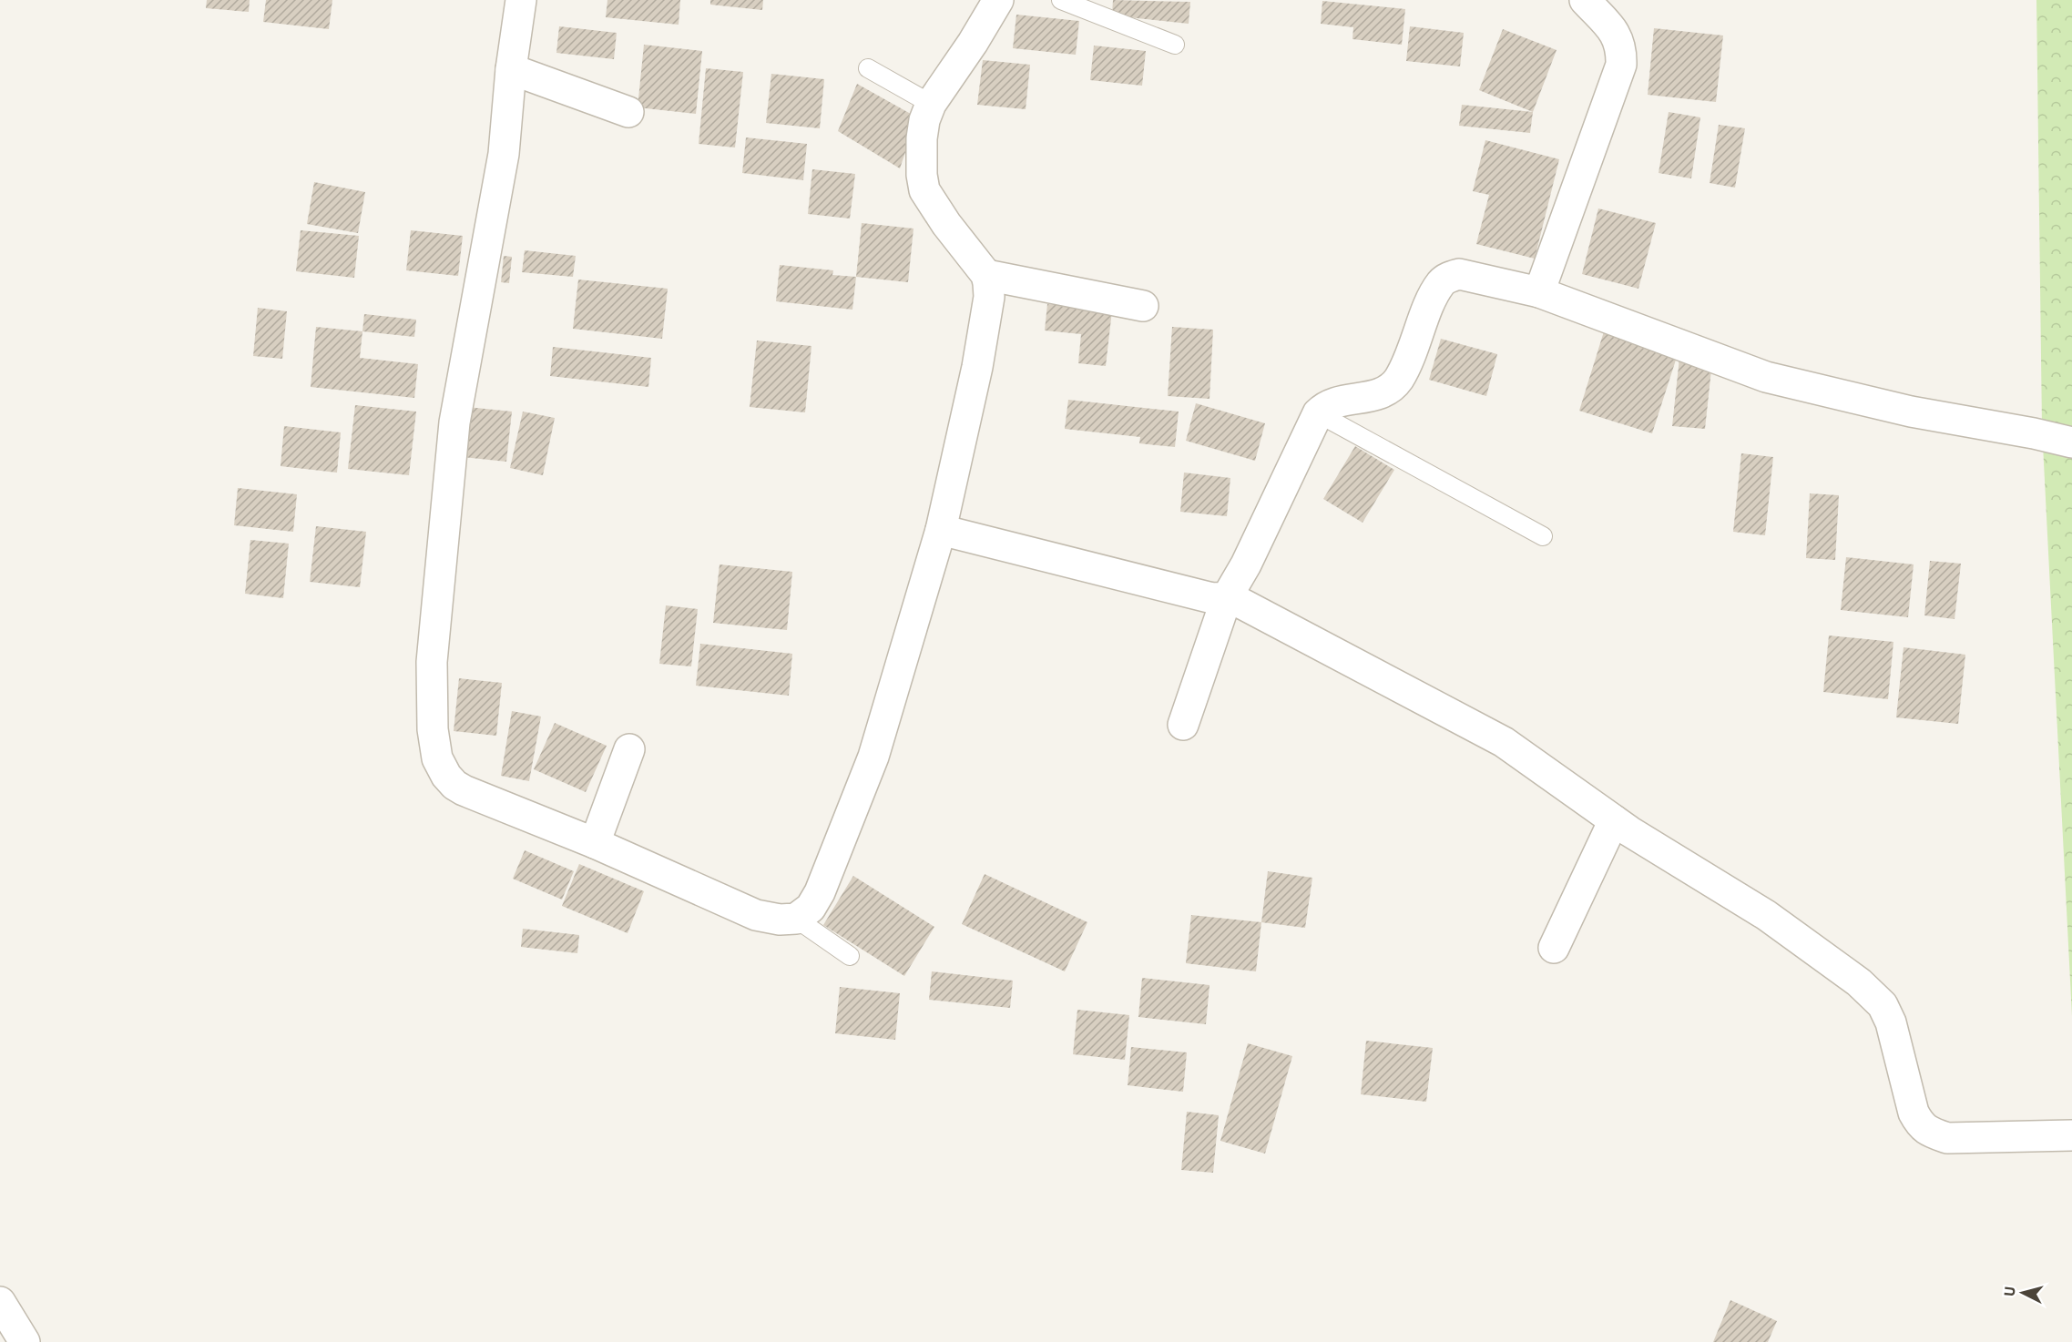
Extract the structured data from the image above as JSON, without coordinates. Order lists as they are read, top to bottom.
{
  "north": "left"
}
